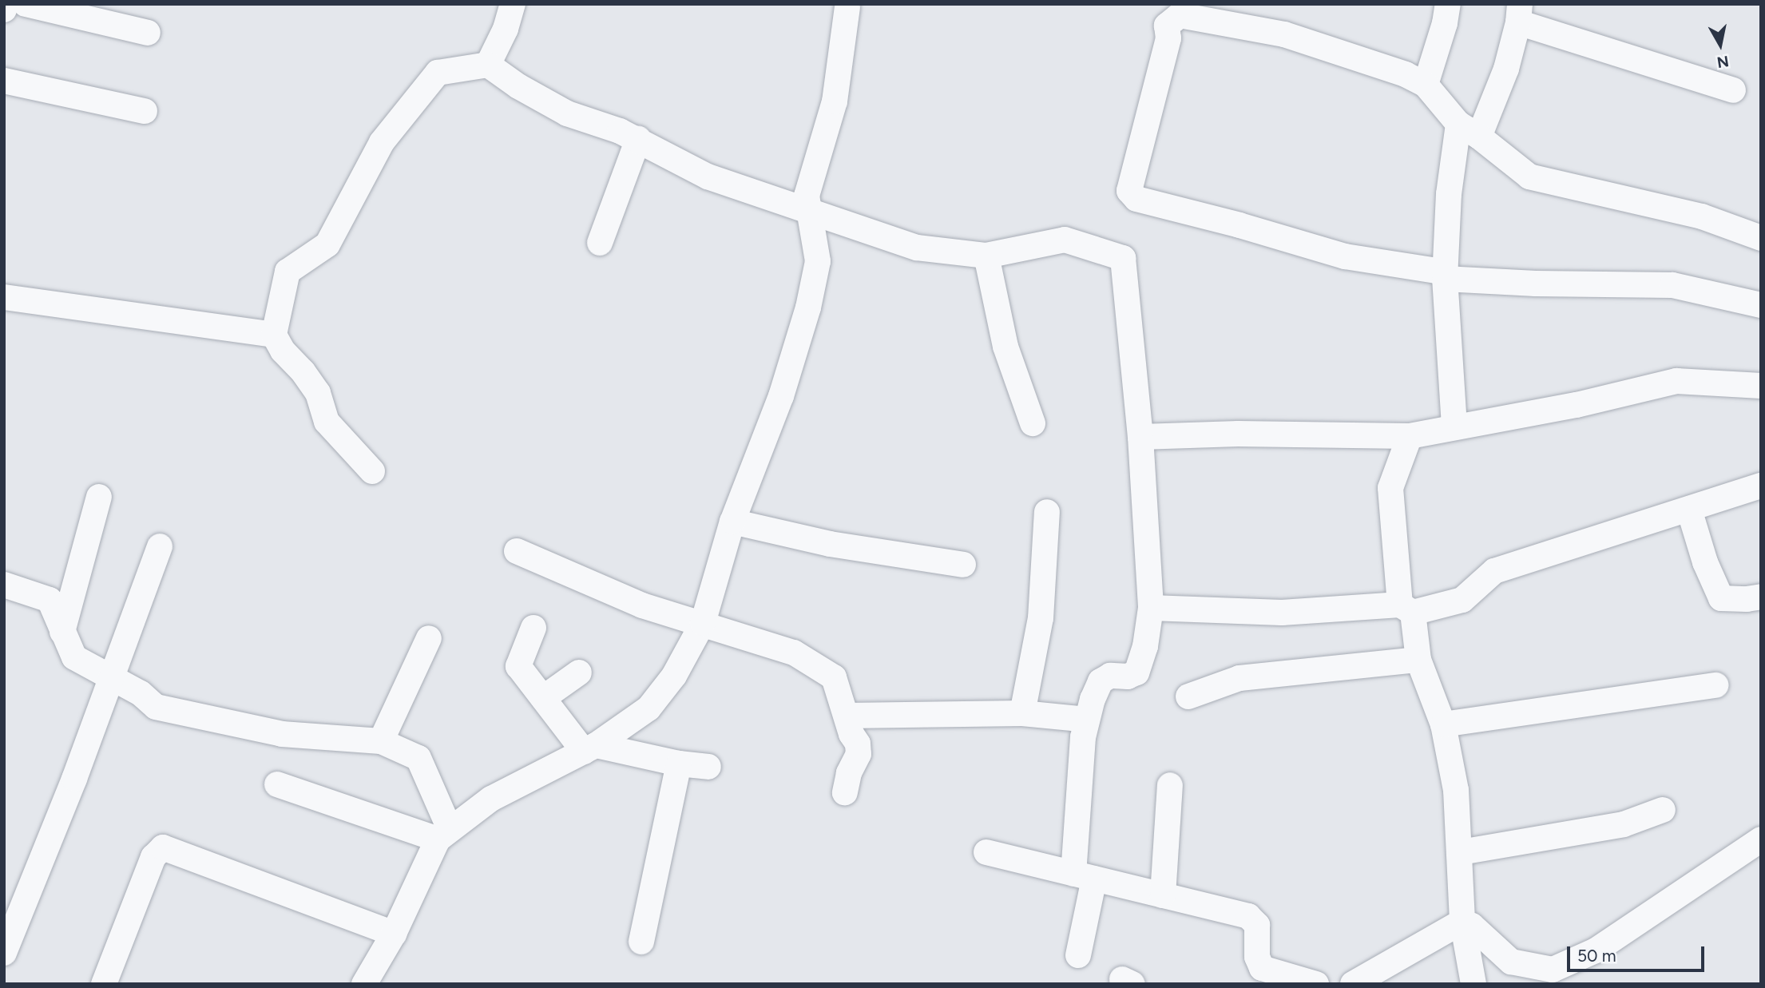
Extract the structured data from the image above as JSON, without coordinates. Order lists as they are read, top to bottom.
{
  "scale_bar": "50 m",
  "north": "bottom"
}
